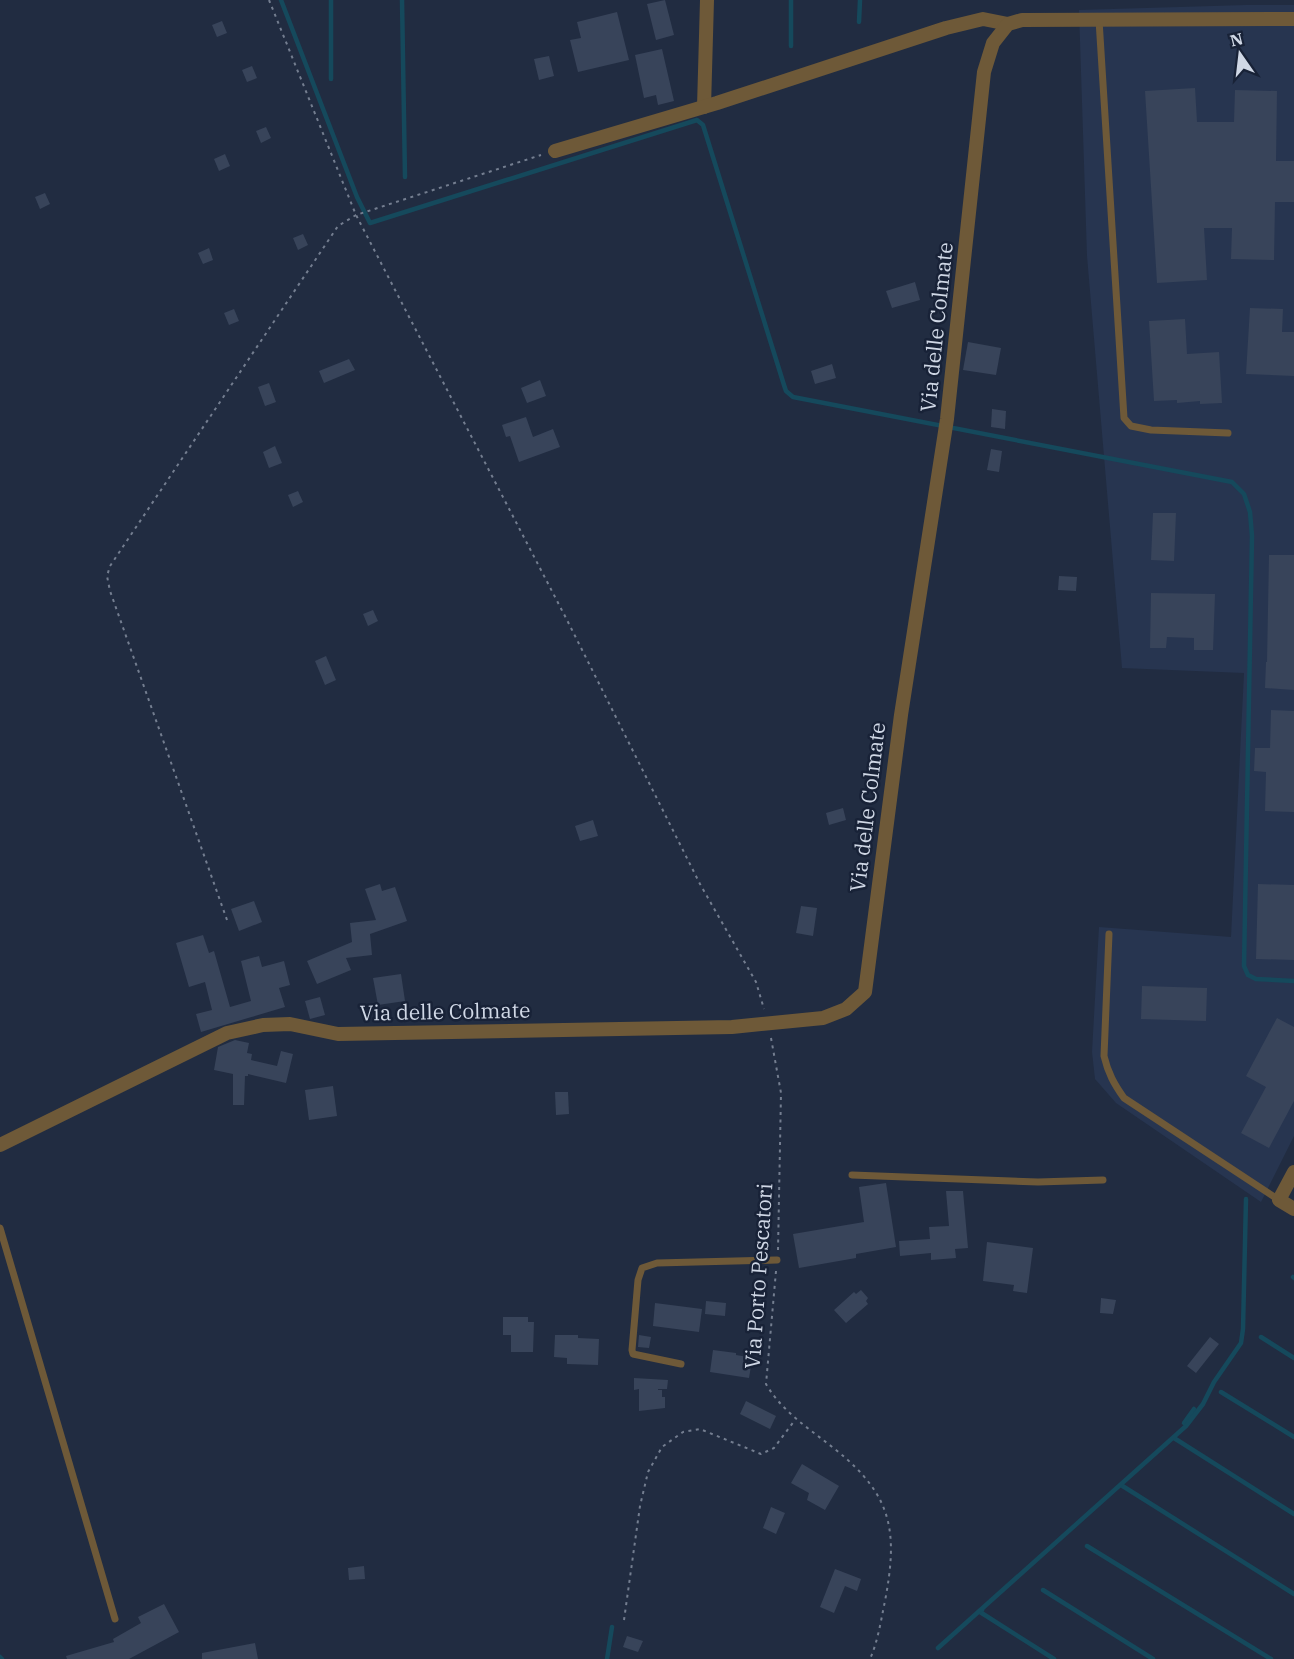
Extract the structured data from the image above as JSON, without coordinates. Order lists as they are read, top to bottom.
{
  "streets": {
    "street": ["Via delle Colmate"],
    "path": ["Via Porto Pescatori"]
  },
  "crossings": [
    ["Via delle Colmate", "Via Porto Pescatori"]
  ],
  "north": "top"
}
